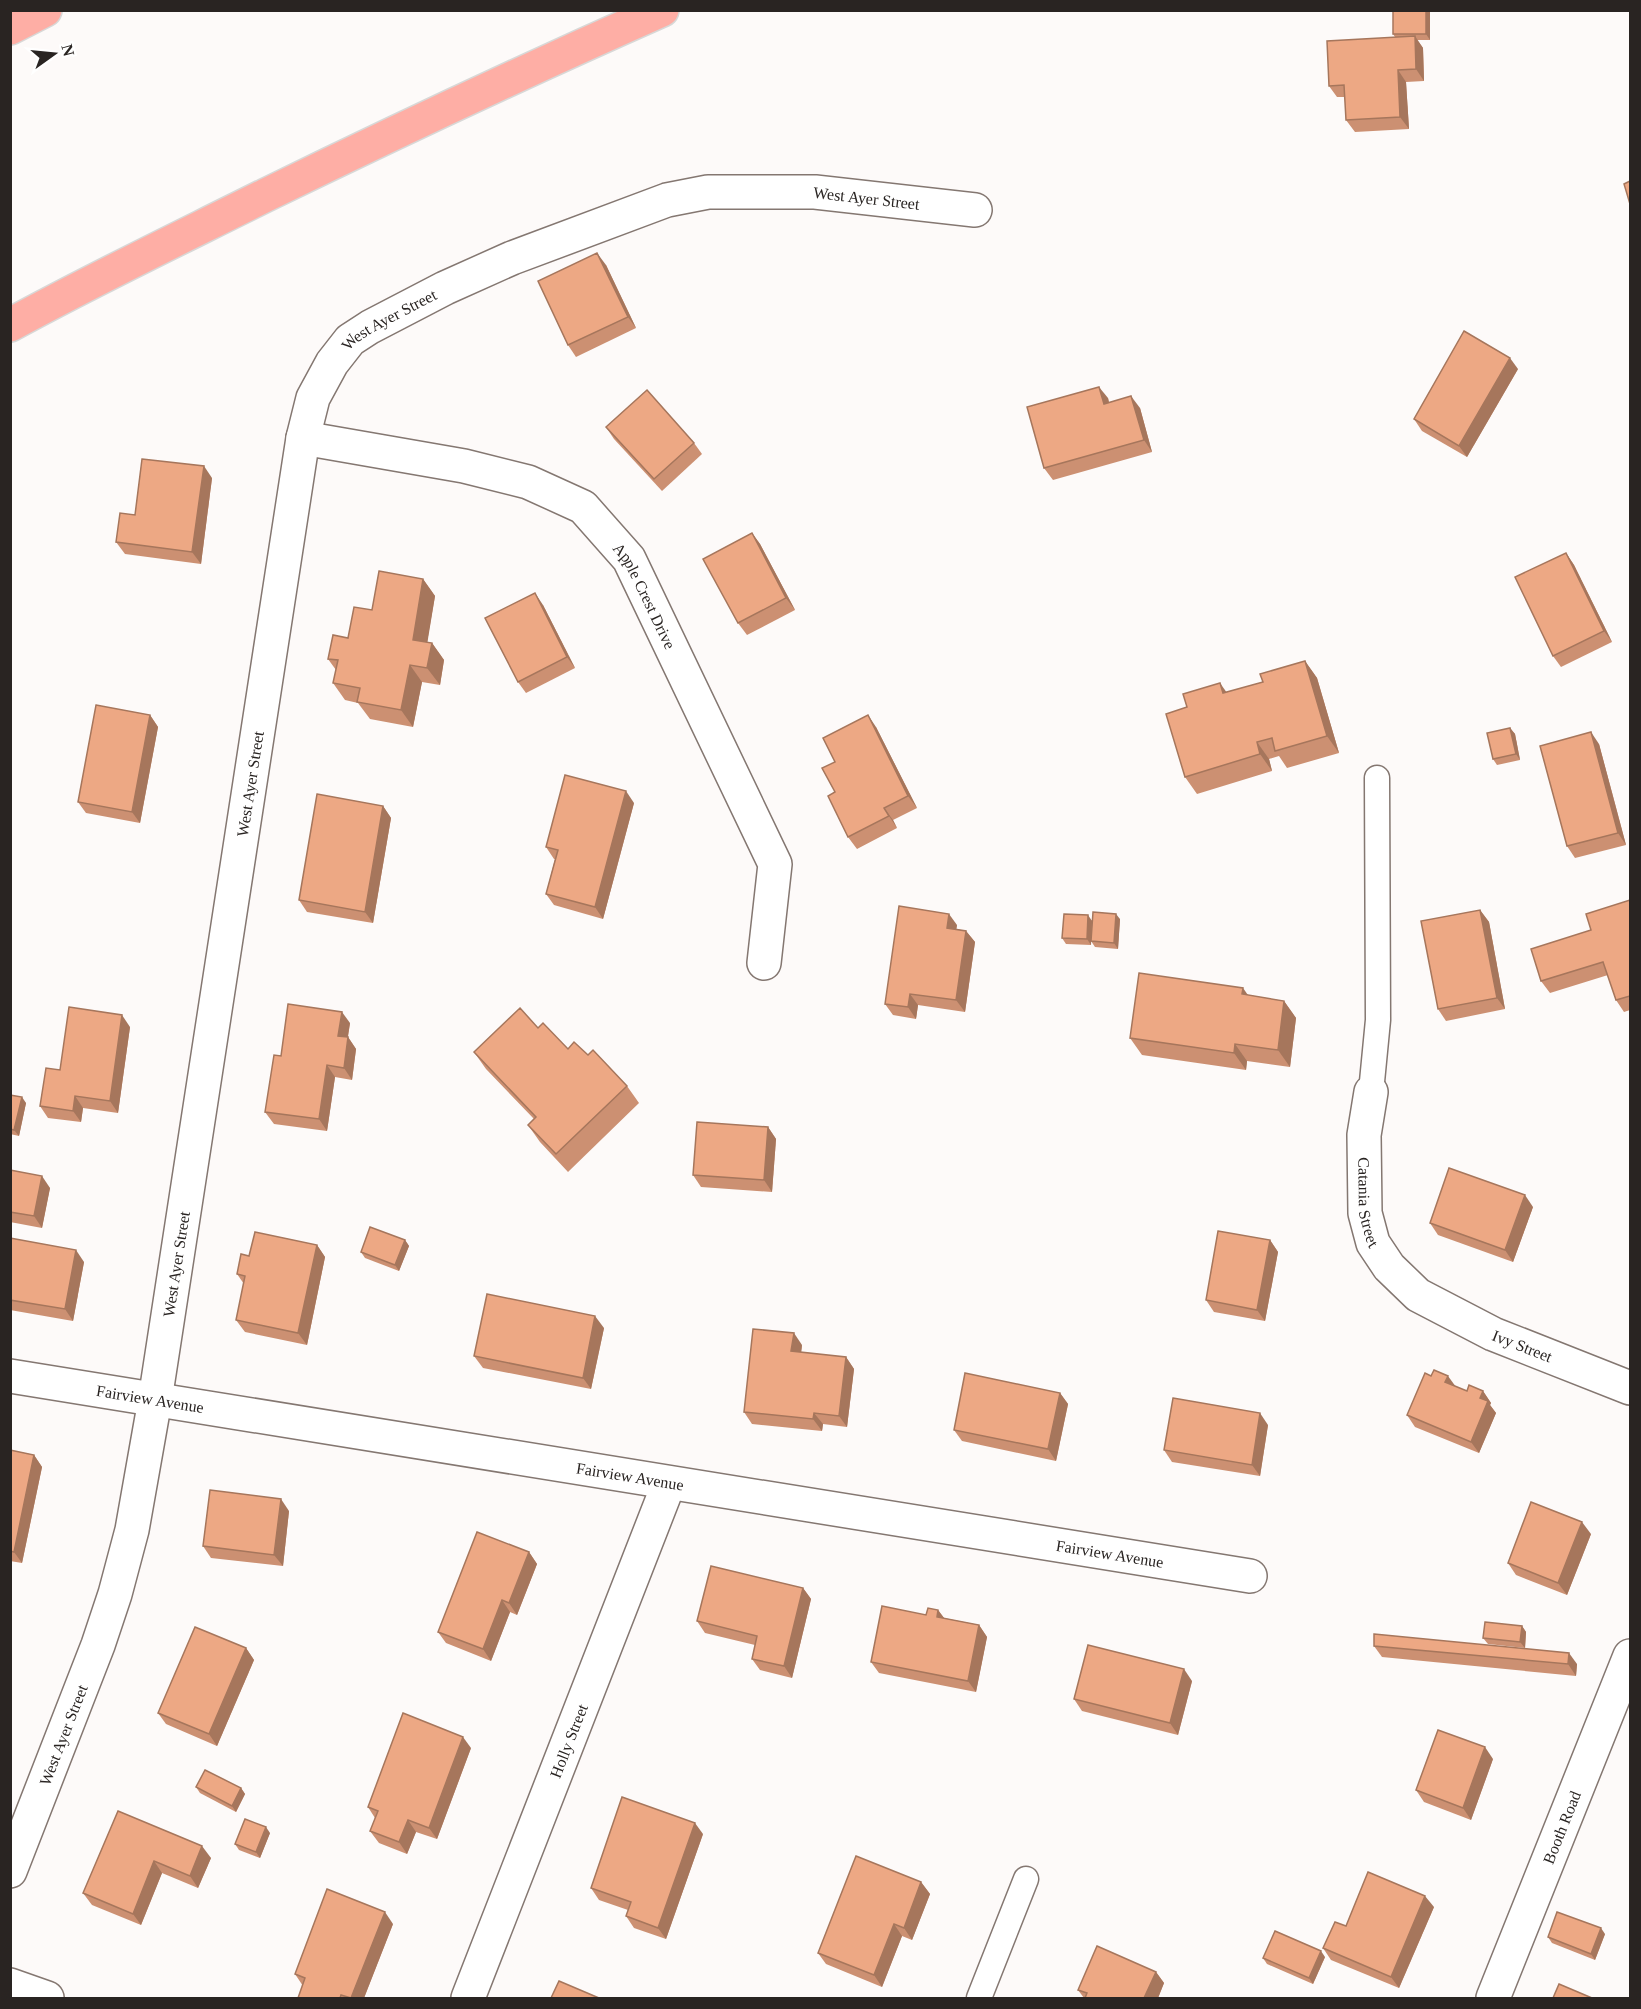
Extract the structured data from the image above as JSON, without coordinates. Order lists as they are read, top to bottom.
{
  "streets": {
    "street": [
      "West Ayer Street",
      "Apple Crest Drive",
      "Catania Street",
      "Ivy Street",
      "Fairview Avenue",
      "Holly Street",
      "Booth Road"
    ]
  },
  "crossings": [
    ["West Ayer Street", "Apple Crest Drive"],
    ["West Ayer Street", "Fairview Avenue"],
    ["Catania Street", "Ivy Street"],
    ["Fairview Avenue", "Holly Street"]
  ],
  "north": "right"
}
